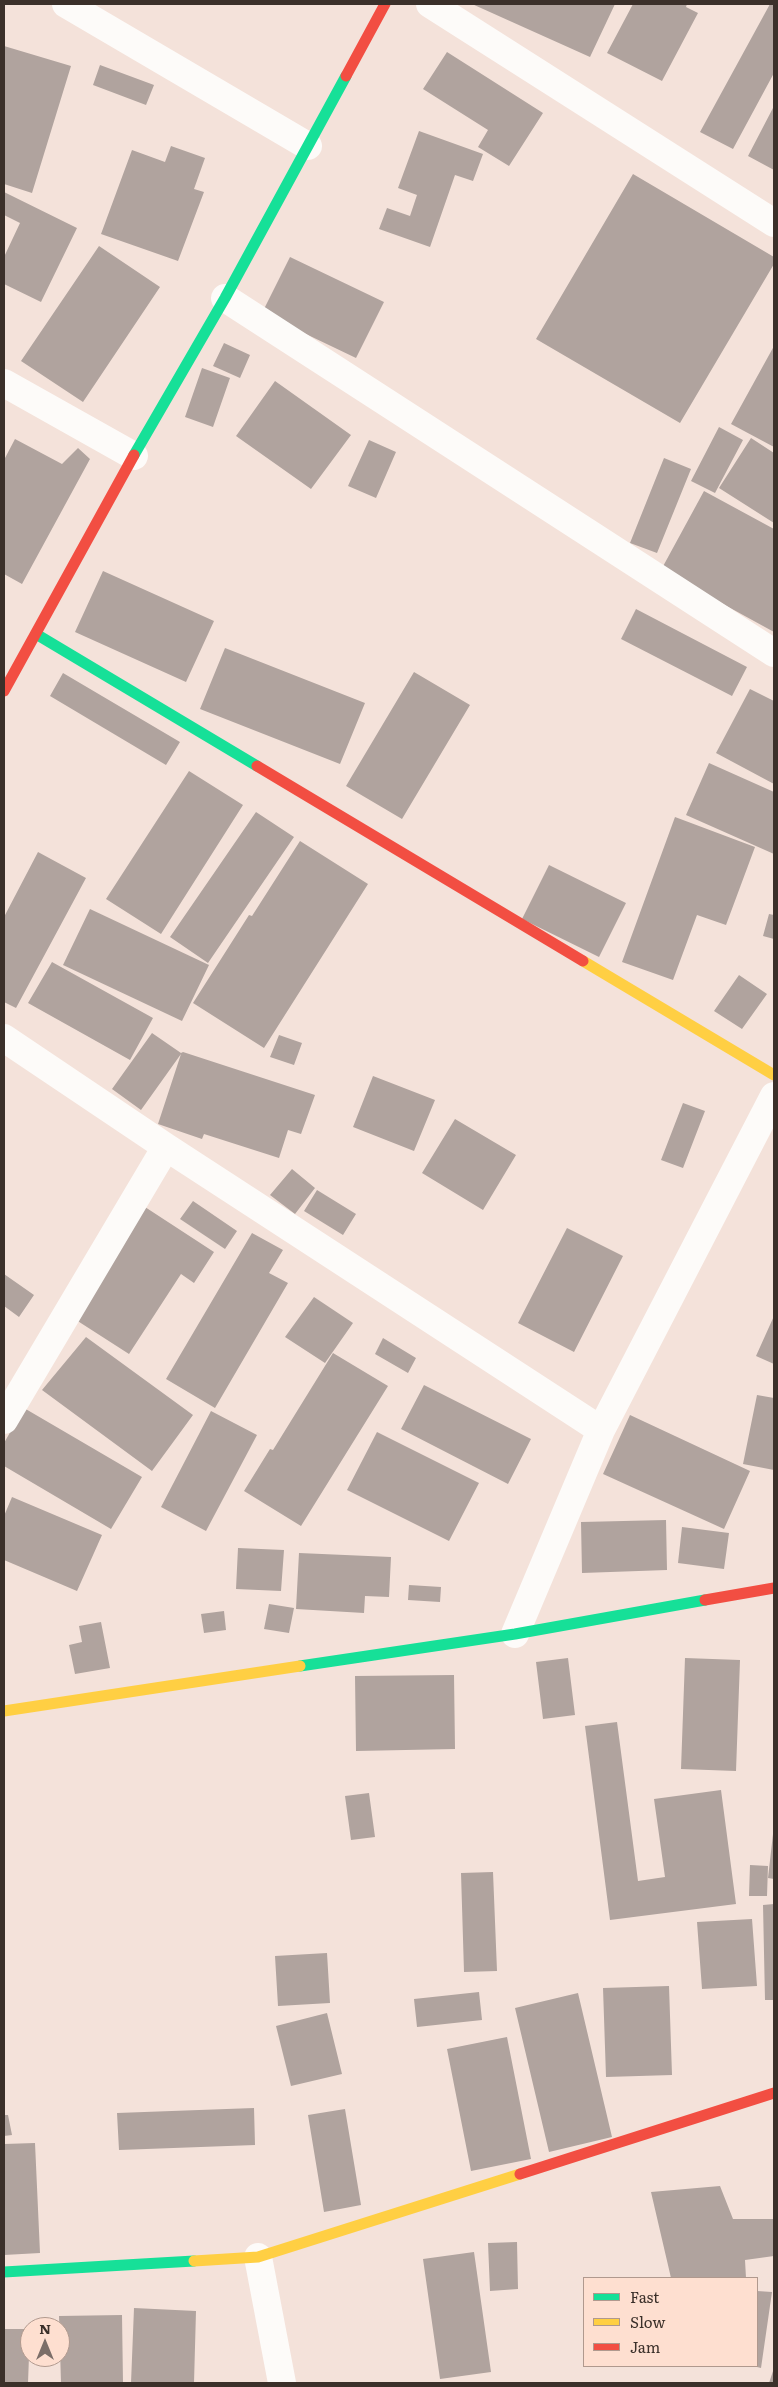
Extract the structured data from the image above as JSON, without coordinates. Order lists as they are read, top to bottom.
{
  "legend": ["Fast", "Slow", "Jam"],
  "north": "top"
}
